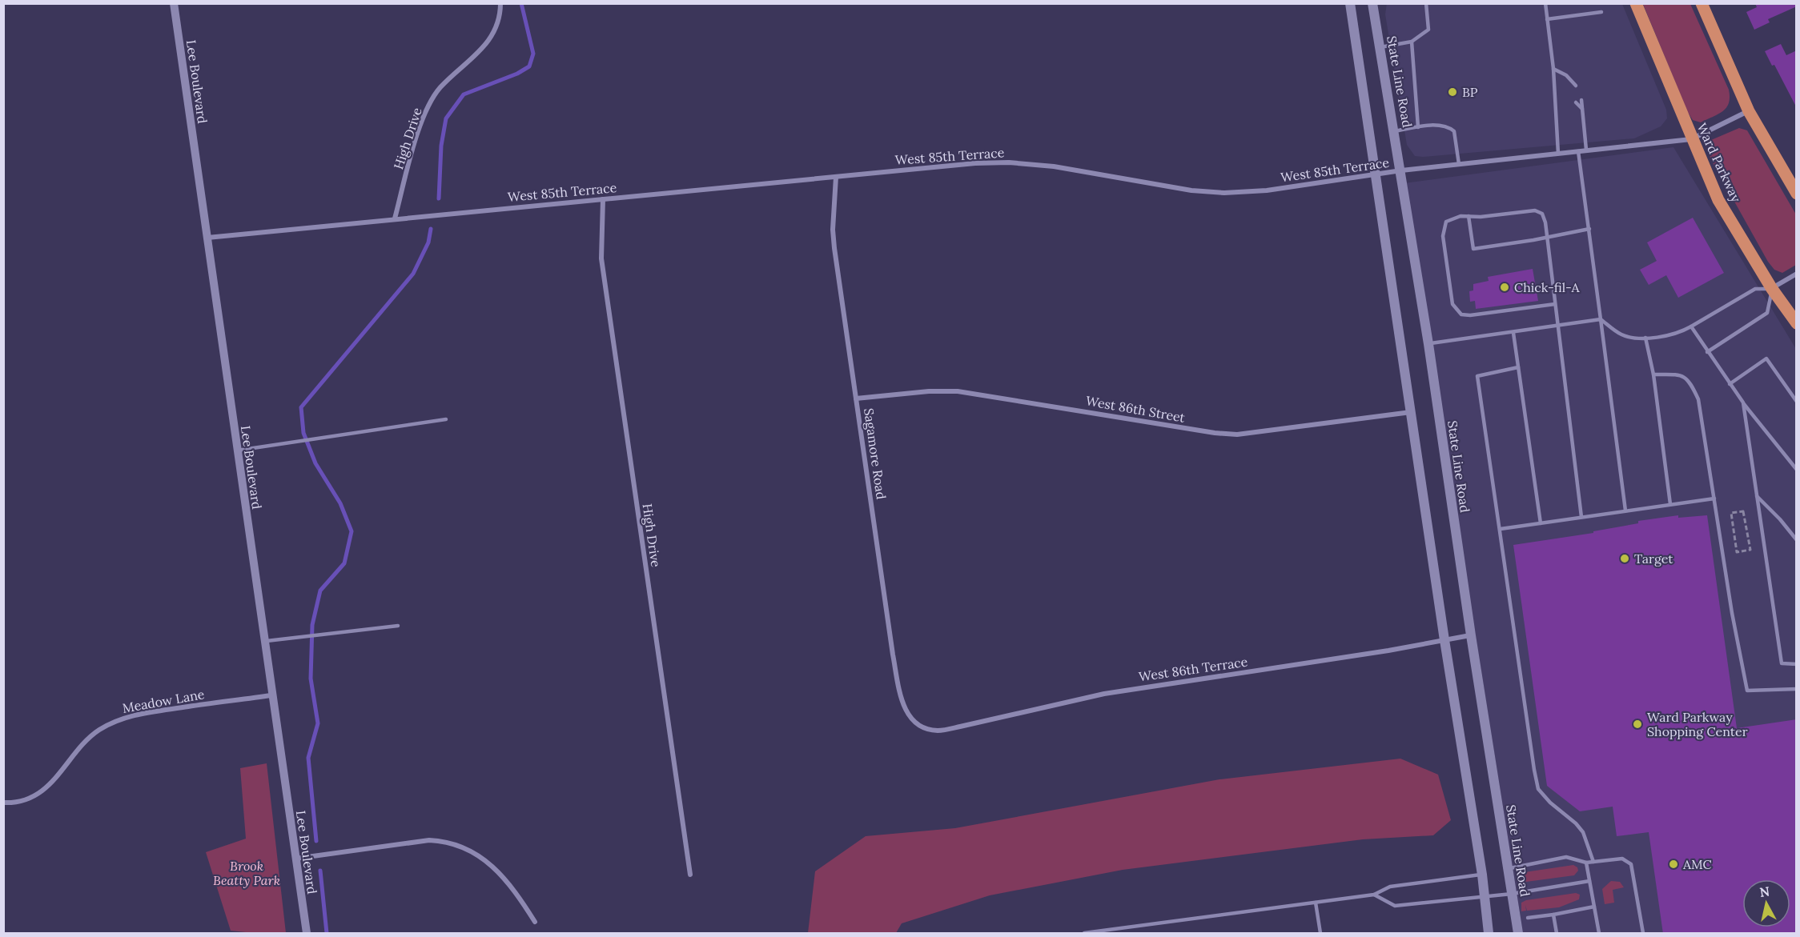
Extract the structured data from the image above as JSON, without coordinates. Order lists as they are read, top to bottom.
{
  "streets": {
    "main road": ["State Line Road", "Ward Parkway"],
    "street": [
      "Lee Boulevard",
      "High Drive",
      "West 85th Terrace",
      "West 86th Street",
      "Sagamore Road",
      "West 86th Terrace",
      "Meadow Lane"
    ]
  },
  "crossings": [
    ["Lee Boulevard", "West 85th Terrace"],
    ["Lee Boulevard", "Meadow Lane"],
    ["State Line Road", "West 85th Terrace"],
    ["State Line Road", "West 86th Terrace"],
    ["High Drive", "West 85th Terrace"],
    ["West 85th Terrace", "Ward Parkway"],
    ["West 85th Terrace", "Sagamore Road"],
    ["West 86th Street", "Sagamore Road"],
    ["Sagamore Road", "West 86th Terrace"]
  ],
  "parks": ["Brook Beatty Park"],
  "places": [
    "BP",
    "Chick-fil-A",
    "Target",
    "Ward Parkway Shopping Center",
    "AMC"
  ],
  "north": "top"
}
